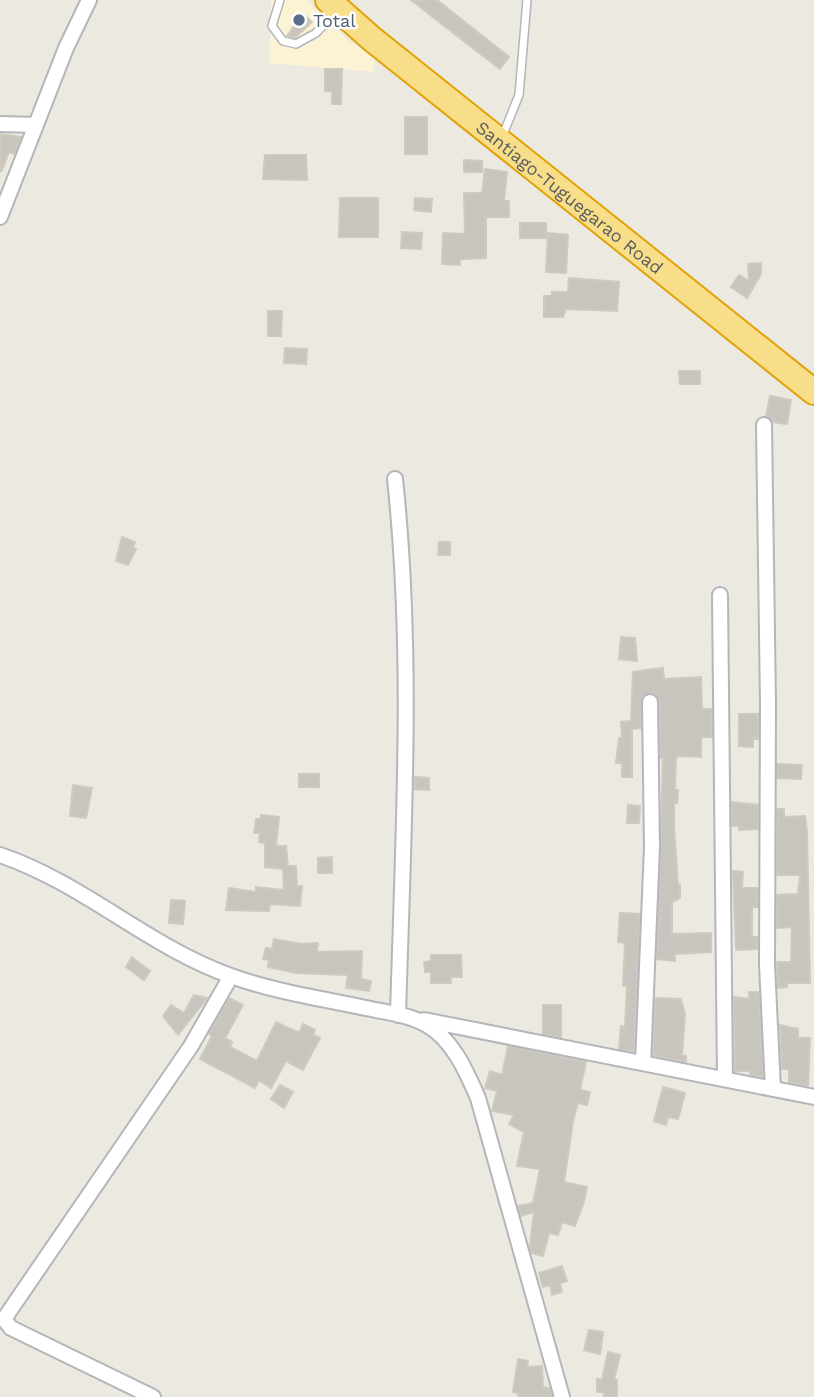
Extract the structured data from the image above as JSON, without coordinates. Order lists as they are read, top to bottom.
{
  "streets": {
    "highway": ["Santiago-Tuguegarao Road"]
  },
  "places": ["Total"]
}
